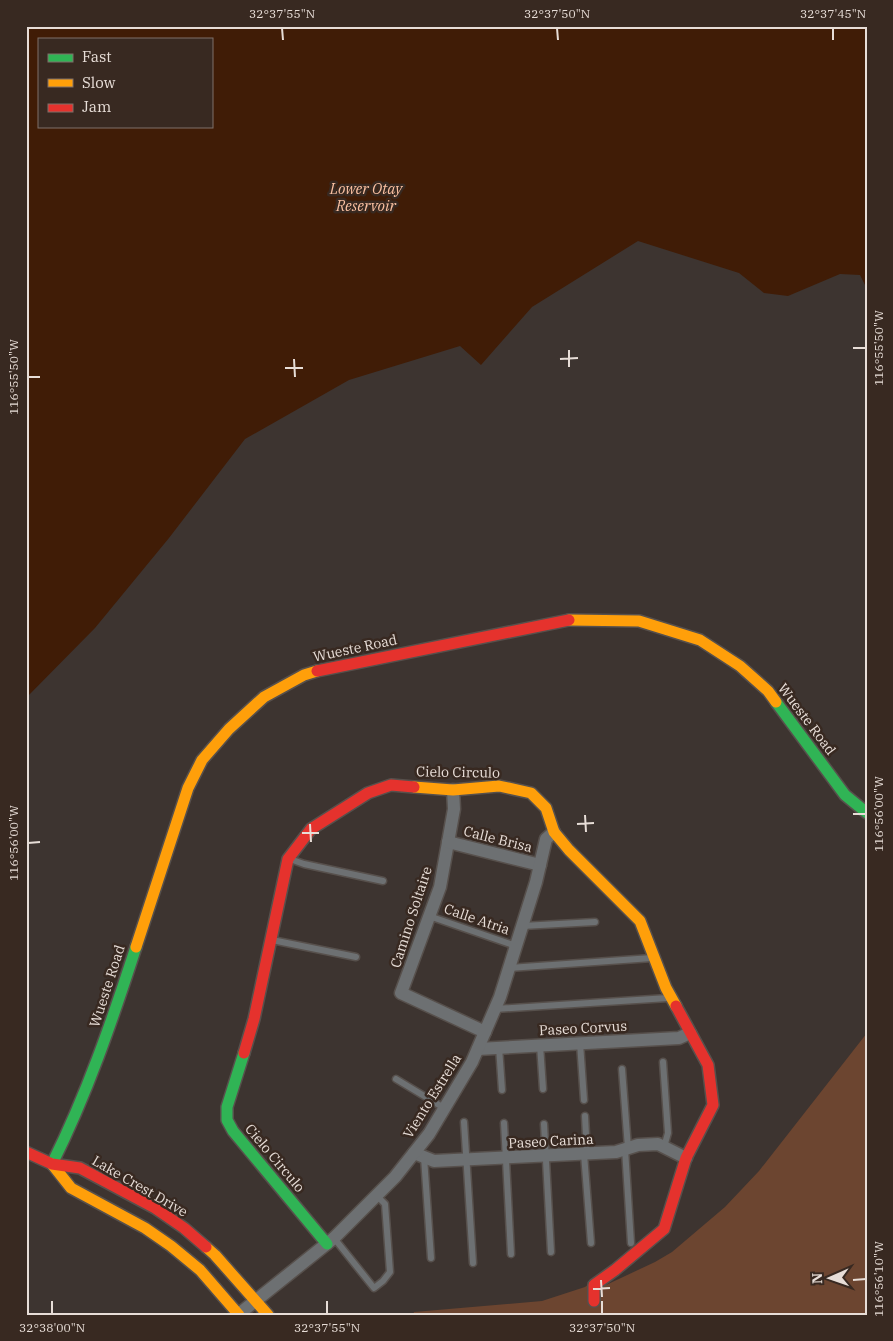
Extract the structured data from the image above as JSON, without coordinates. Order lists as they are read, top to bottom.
{
  "streets": {
    "street": [
      "Wueste Road",
      "Cielo Circulo",
      "Calle Brisa",
      "Camino Soltaire",
      "Paseo Corvus",
      "Viento Estrella",
      "Paseo Carina",
      "Lake Crest Drive"
    ],
    "lane": ["Calle Atria"]
  },
  "crossings": [
    ["Wueste Road", "Lake Crest Drive"],
    ["Cielo Circulo", "Camino Soltaire"],
    ["Cielo Circulo", "Paseo Corvus"],
    ["Cielo Circulo", "Viento Estrella"],
    ["Cielo Circulo", "Paseo Carina"],
    ["Calle Brisa", "Camino Soltaire"],
    ["Calle Brisa", "Viento Estrella"],
    ["Camino Soltaire", "Calle Atria"],
    ["Camino Soltaire", "Viento Estrella"],
    ["Calle Atria", "Viento Estrella"],
    ["Paseo Corvus", "Viento Estrella"],
    ["Viento Estrella", "Paseo Carina"],
    ["Viento Estrella", "Lake Crest Drive"]
  ],
  "water": ["Lower Otay Reservoir"],
  "legend": ["Fast", "Slow", "Jam"],
  "north": "left",
  "coordinates": [
    "32°37'55\"N",
    "32°37'50\"N",
    "32°37'45\"N",
    "116°55'50\"W",
    "116°56'00\"W",
    "116°56'10\"W",
    "32°38'00\"N"
  ]
}
